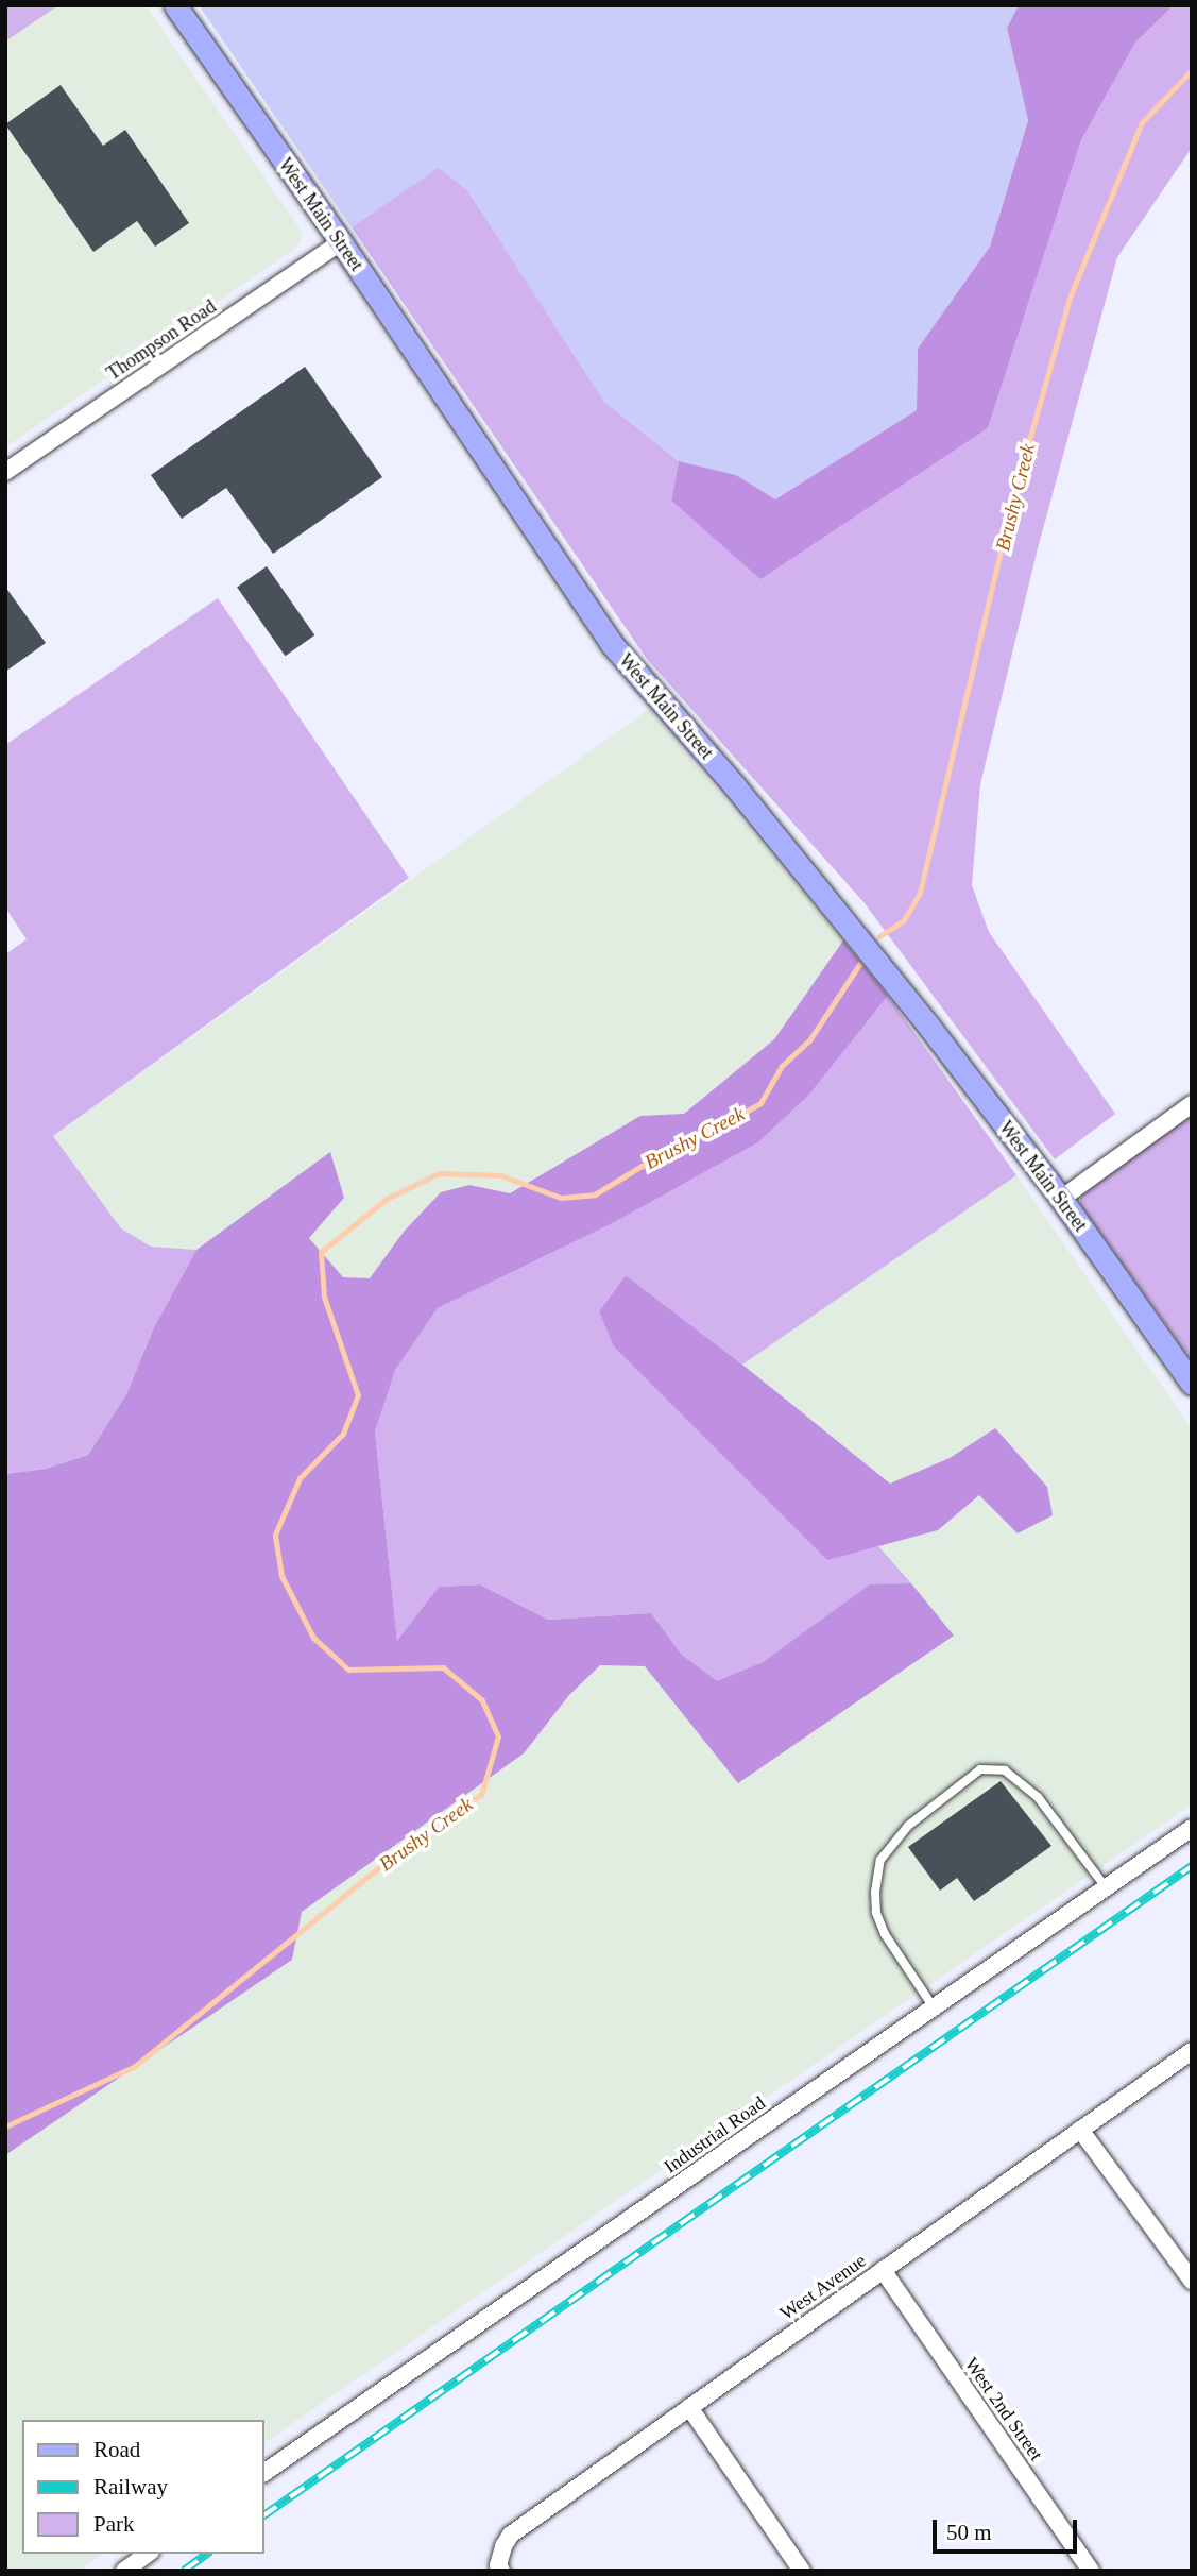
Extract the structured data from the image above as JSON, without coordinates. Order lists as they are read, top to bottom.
{
  "streets": {
    "main road": ["West Main Street"],
    "street": [
      "Thompson Road",
      "Industrial Road",
      "West Avenue",
      "West 2nd Street"
    ]
  },
  "crossings": [
    ["West Main Street", "Thompson Road"],
    ["West Avenue", "West 2nd Street"]
  ],
  "water": ["Brushy Creek"],
  "legend": ["Road", "Railway", "Park"],
  "scale_bar": "50 m"
}
